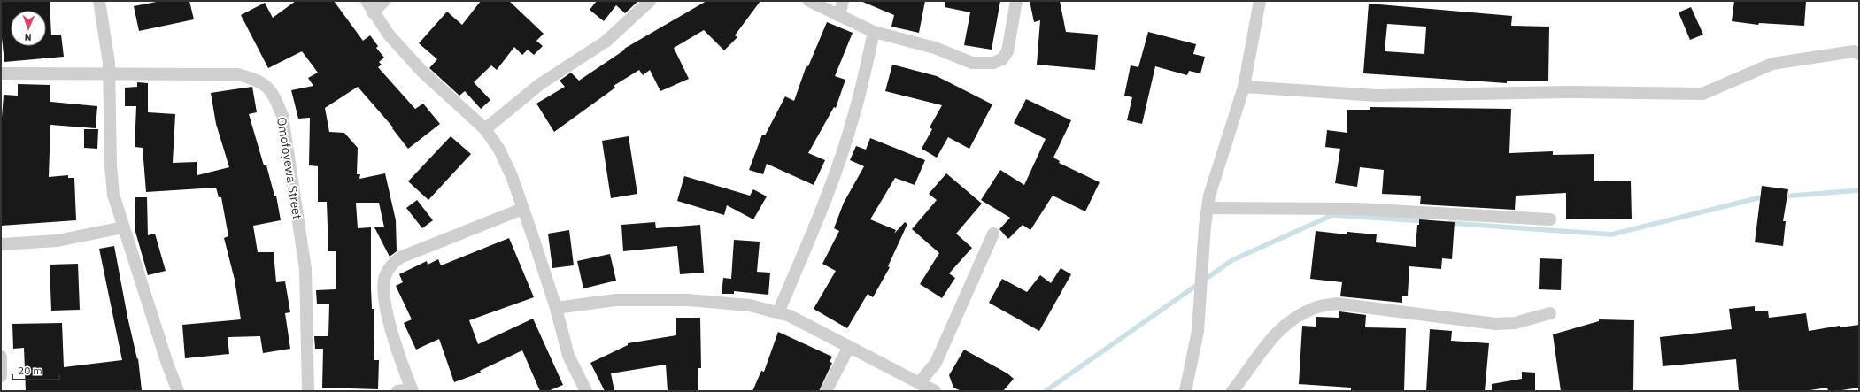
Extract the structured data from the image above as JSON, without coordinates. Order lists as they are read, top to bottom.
{
  "streets": {
    "street": ["Omofoyewa Street"]
  },
  "scale_bar": "20 m",
  "north": "bottom"
}
